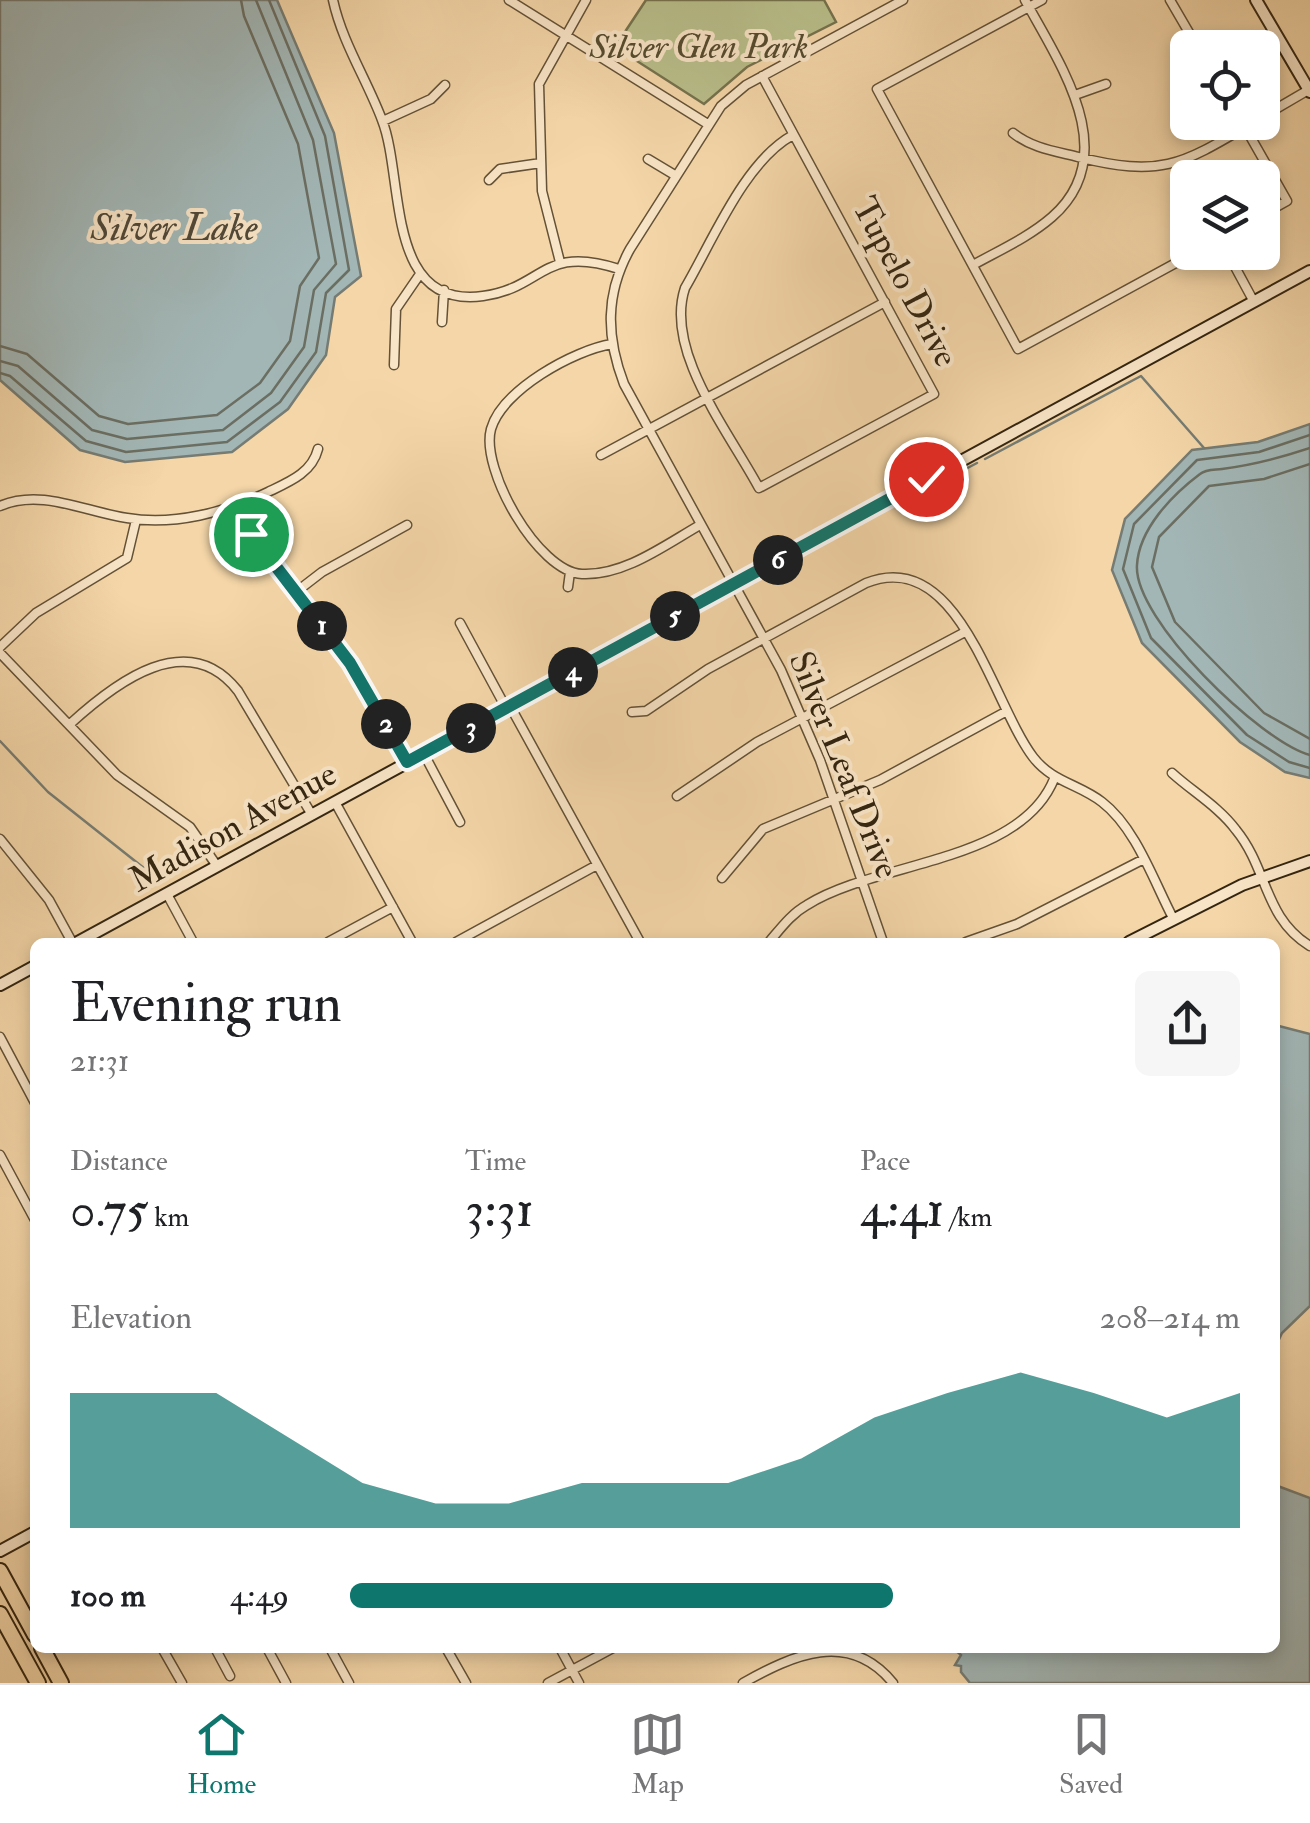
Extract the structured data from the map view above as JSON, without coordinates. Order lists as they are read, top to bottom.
{
  "streets": {
    "main road": ["Madison Avenue"],
    "street": ["Tupelo Drive", "Silver Leaf Drive"]
  },
  "crossings": [
    ["Tupelo Drive", "Silver Leaf Drive"],
    ["Silver Leaf Drive", "Madison Avenue"]
  ],
  "water": ["Silver Lake"],
  "parks": ["Silver Glen Park"],
  "page": {
    "pins": [
      "6",
      "5",
      "1",
      "4",
      "2",
      "3"
    ],
    "heading": ["Evening run", "21:31"],
    "stats": [
      ["Distance", "0.75 km"],
      ["Time", "3:31"],
      ["Pace", "4:41 /km"]
    ],
    "chart": ["Elevation", "208–214 m"],
    "list": [
      {
        "name": "100 m",
        "note": "4:49"
      }
    ],
    "tabs": ["Home", "Map", "Saved"]
  }
}
